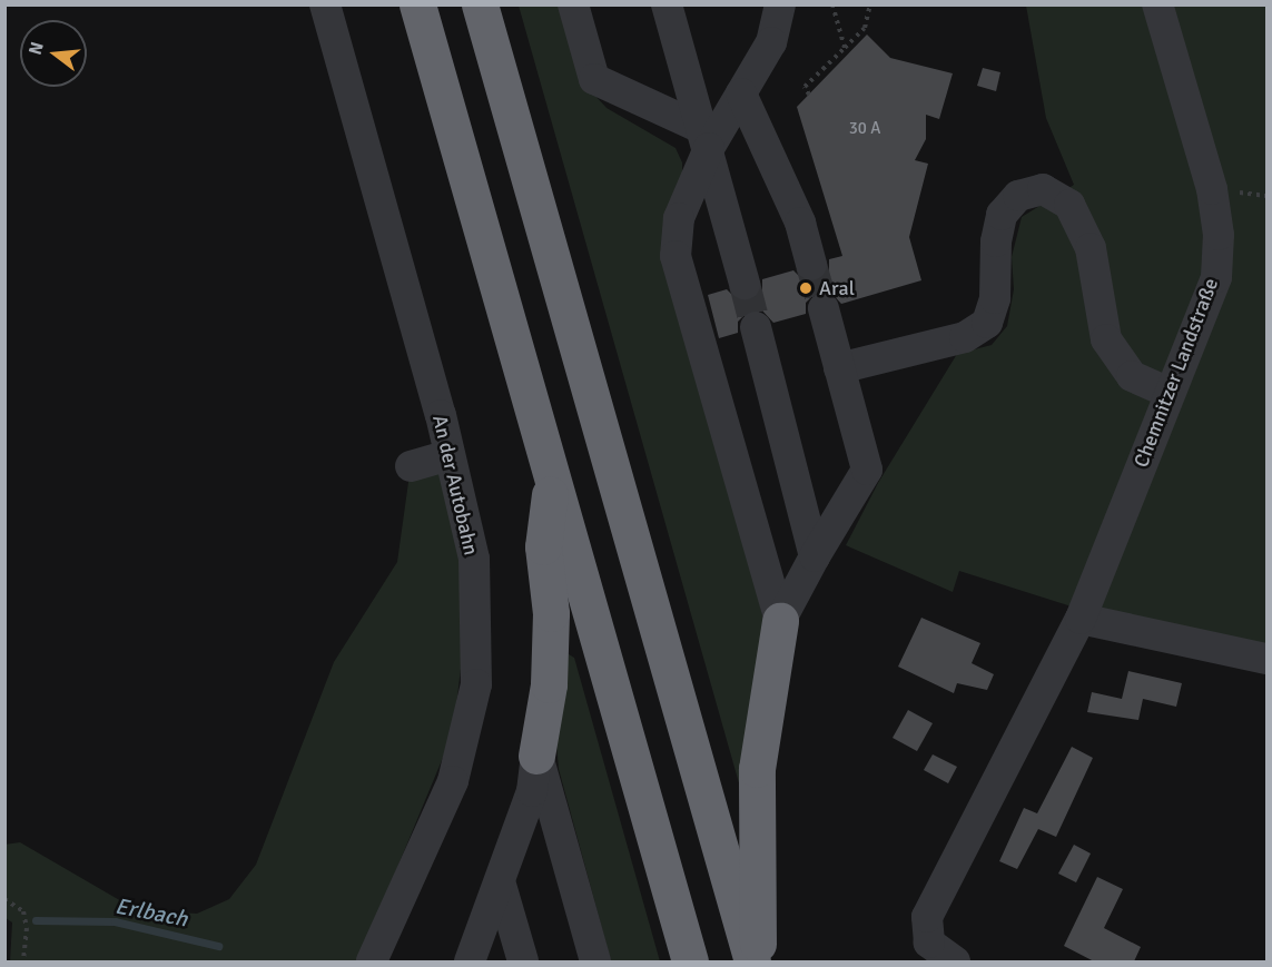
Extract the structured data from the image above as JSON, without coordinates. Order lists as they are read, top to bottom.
{
  "streets": {
    "street": ["Chemnitzer Landstraße", "An der Autobahn"]
  },
  "water": ["Erlbach"],
  "places": ["Aral"],
  "house_numbers": ["30 A"],
  "north": "left"
}
